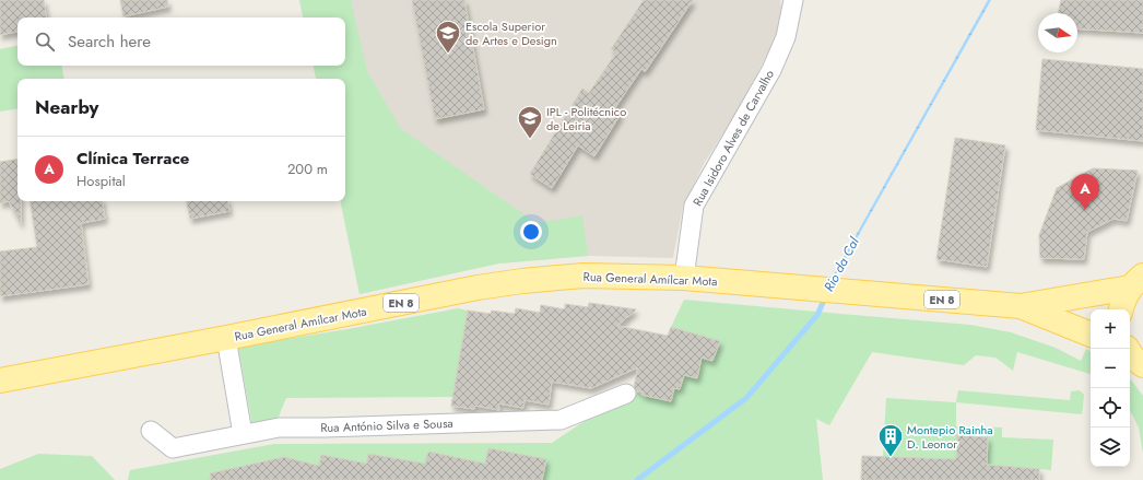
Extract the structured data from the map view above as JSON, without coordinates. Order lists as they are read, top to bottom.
{
  "streets": {
    "main road": ["Rua General Amílcar Mota", "EN 8"],
    "street": ["Rua Isidoro Alves de Carvalho", "Rua António Silva e Sousa"]
  },
  "crossings": [
    ["Rua Isidoro Alves de Carvalho", "Rua General Amílcar Mota"]
  ],
  "water": ["Rio da Cal"],
  "places": {
    "school or university": ["Escola Superior de Artes e Design", "IPL - Politécnico de Leiria"],
    "building": ["Montepio Rainha D. Leonor"]
  },
  "north": "right",
  "page": {
    "search": "Search here",
    "heading": "Nearby",
    "list": [
      {
        "mark": "A",
        "name": "Clínica Terrace",
        "note": "Hospital",
        "value": "200 m"
      }
    ],
    "pins": "A",
    "map_buttons": ["+", "−"]
  }
}
